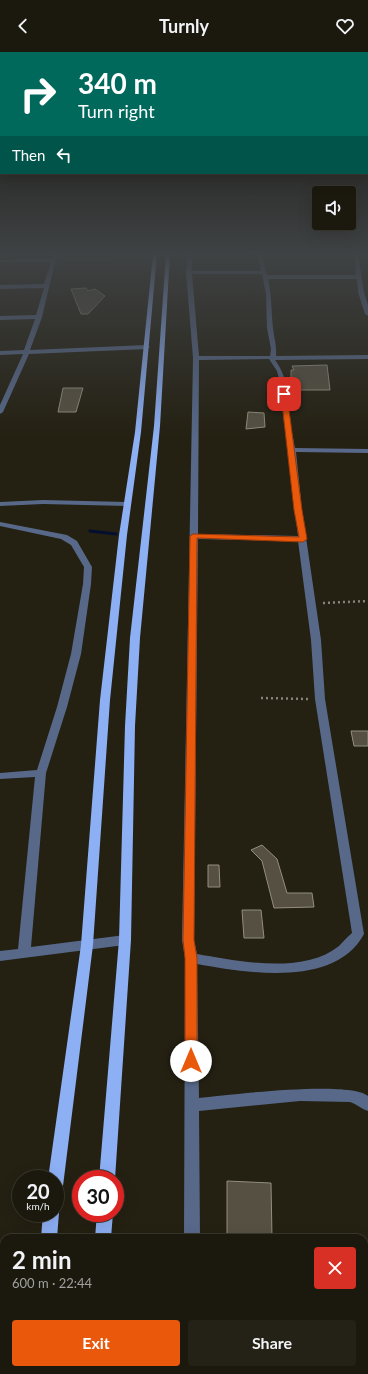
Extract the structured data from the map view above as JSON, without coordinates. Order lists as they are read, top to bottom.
{
  "page": {
    "header": "Turnly",
    "turn": ["340 m", "Turn right"],
    "then": "Then",
    "speed": "20 km/h",
    "limit": "30",
    "heading": ["2 min", "600 m · 22:44"],
    "buttons": ["Exit", "Share"]
  }
}
